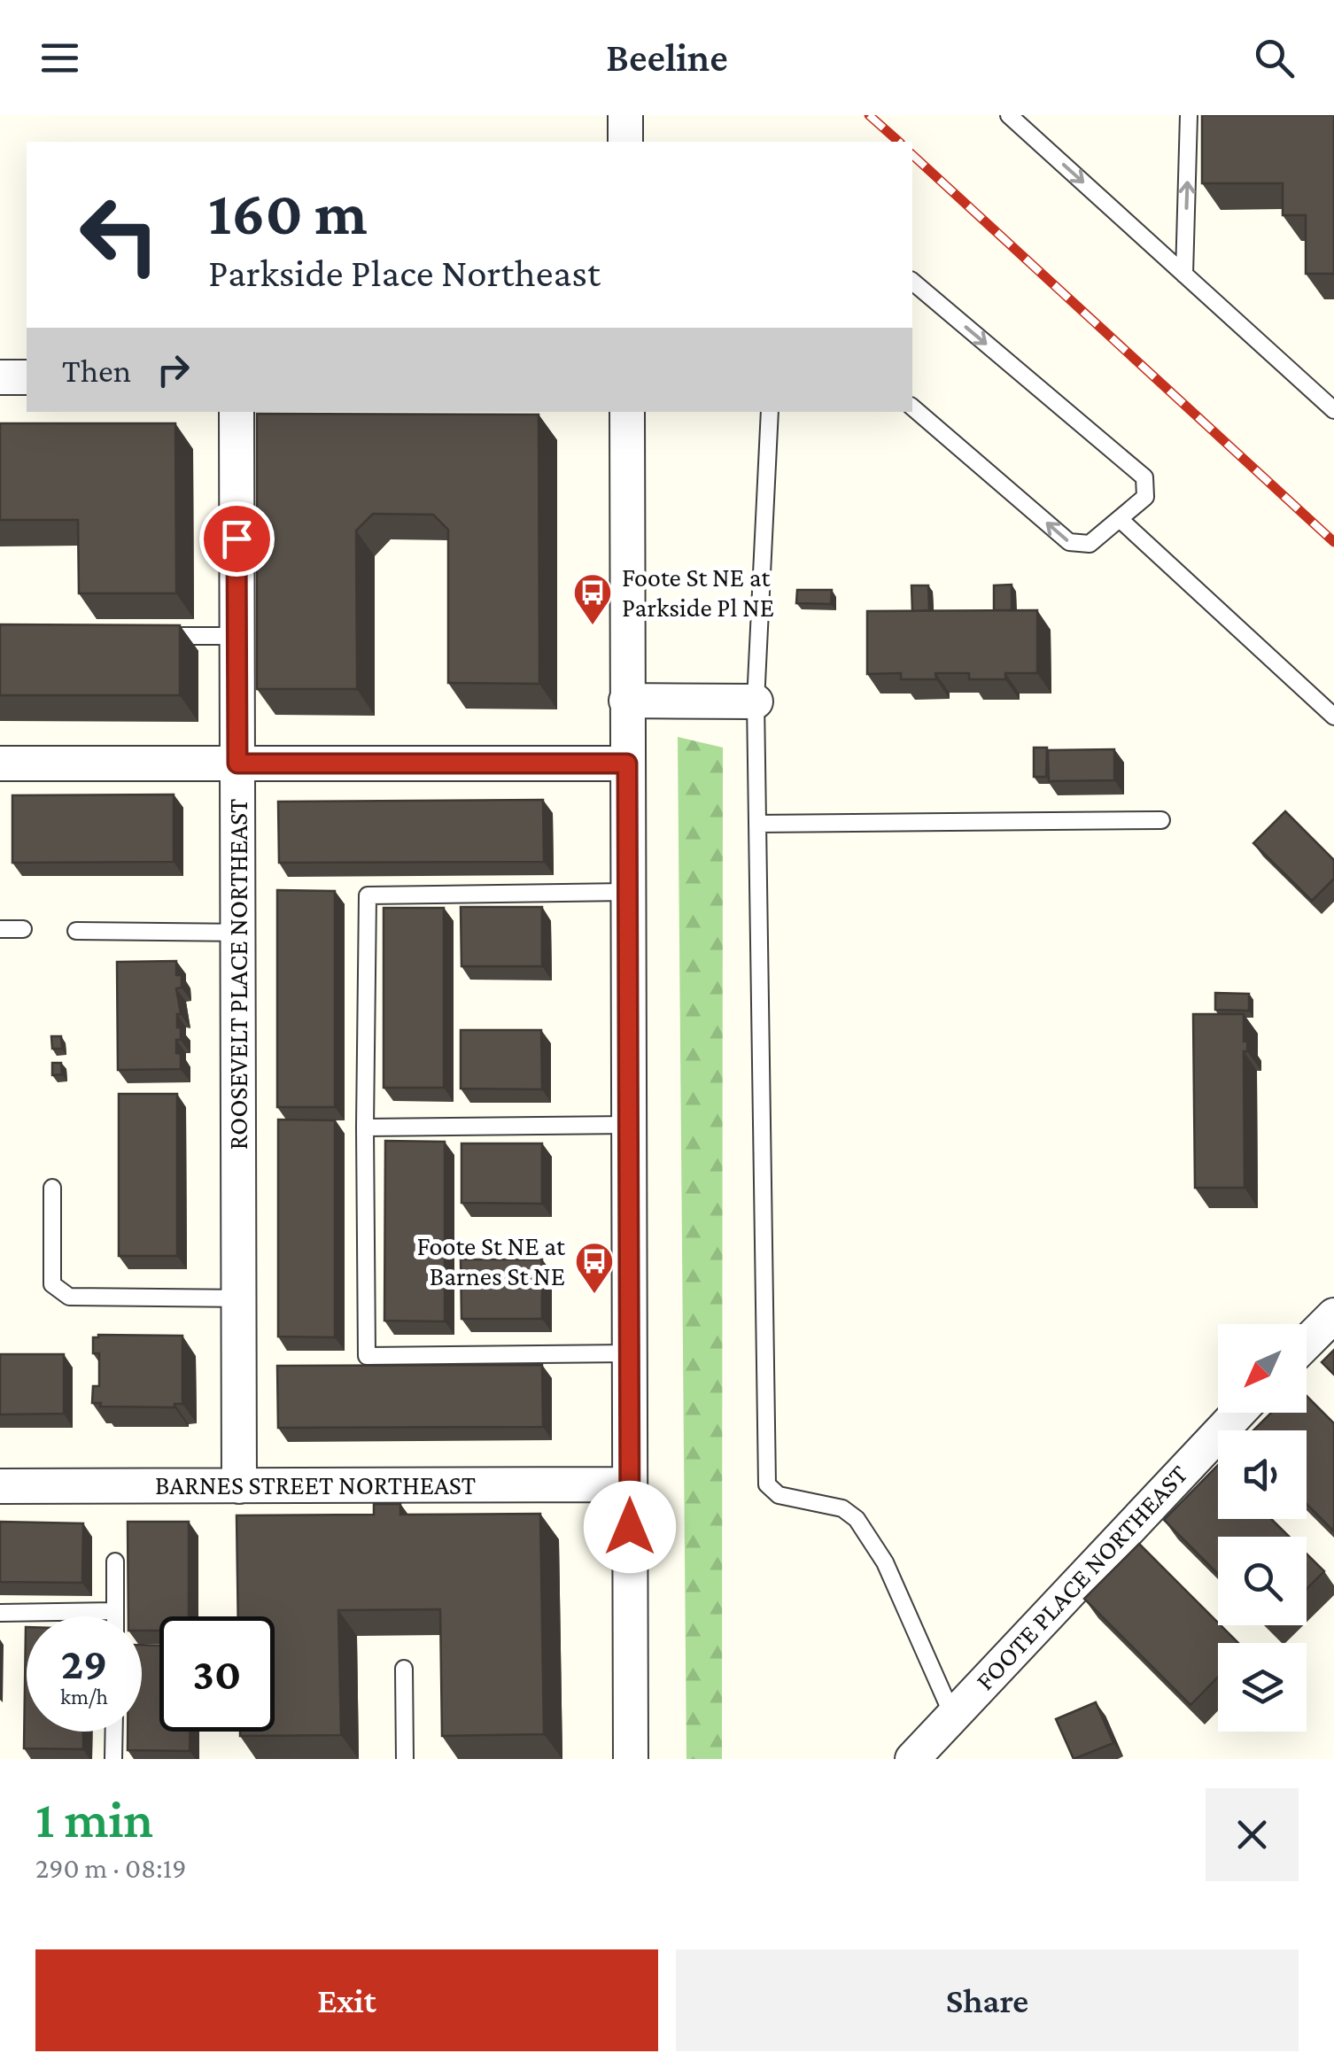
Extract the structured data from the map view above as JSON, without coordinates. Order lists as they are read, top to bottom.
{
  "streets": {
    "street": ["ROOSEVELT PLACE NORTHEAST", "BARNES STREET NORTHEAST", "FOOTE PLACE NORTHEAST"]
  },
  "crossings": [
    ["ROOSEVELT PLACE NORTHEAST", "BARNES STREET NORTHEAST"]
  ],
  "places": {
    "bus stop": ["Foote St NE at Parkside Pl NE", "Foote St NE at Barnes St NE"]
  },
  "north": "bottom left",
  "page": {
    "header": "Beeline",
    "turn": ["160 m", "Parkside Place Northeast"],
    "then": "Then",
    "speed": "29 km/h",
    "limit": "30",
    "heading": ["1 min", "290 m · 08:19"],
    "buttons": ["Exit", "Share"]
  }
}
